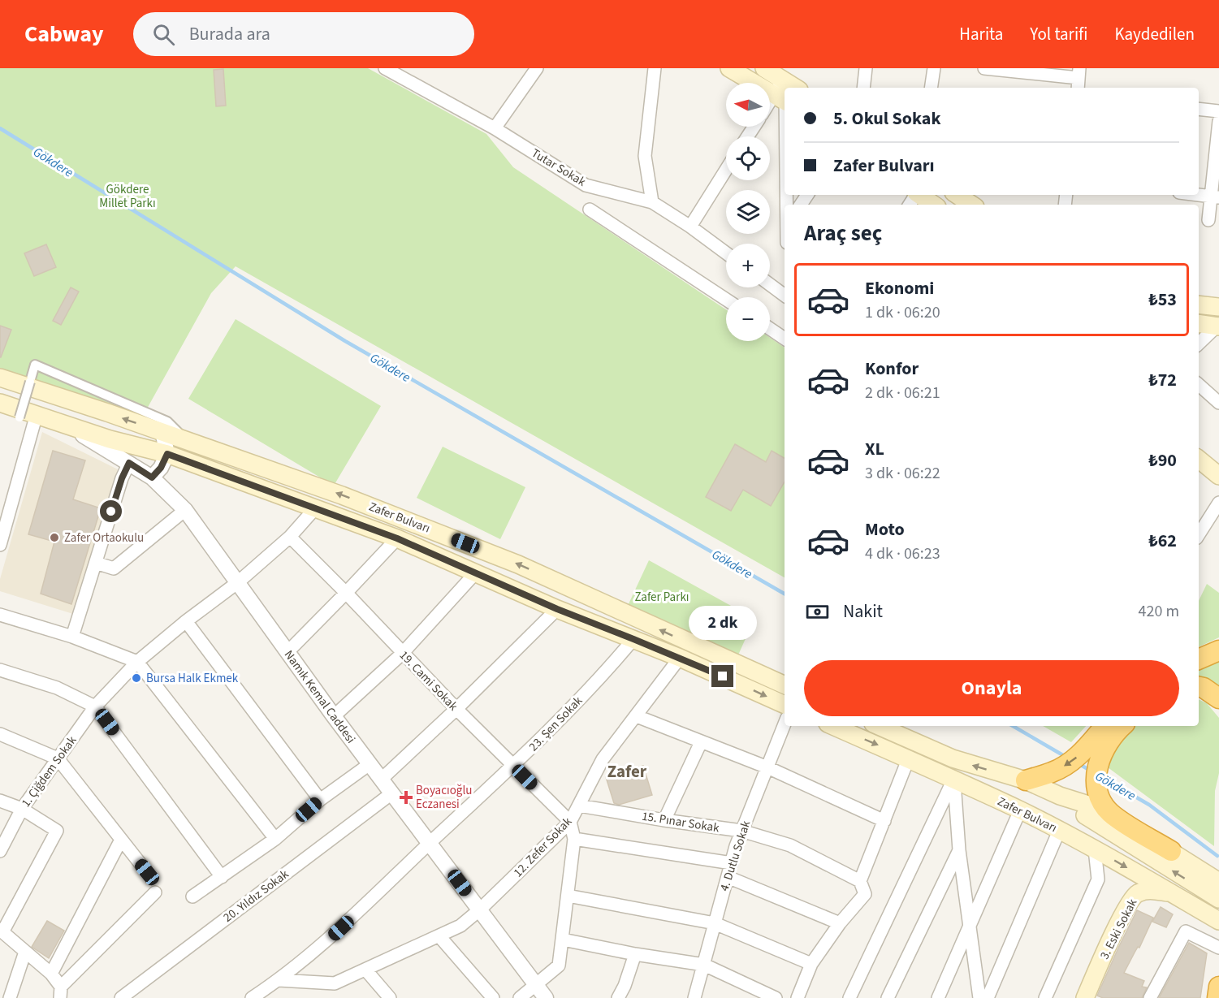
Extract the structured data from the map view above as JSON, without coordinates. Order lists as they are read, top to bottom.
{
  "streets": {
    "main road": ["Zafer Bulvarı", "3. Eski Sokak"],
    "street": [
      "Tutar Sokak",
      "19. Cami Sokak",
      "Namık Kemal Caddesi",
      "23. Şen Sokak",
      "1. Çiğdem Sokak",
      "15. Pınar Sokak",
      "12. Zefer Sokak",
      "4. Dutlu Sokak",
      "20. Yıldız Sokak"
    ]
  },
  "crossings": [
    ["Zafer Bulvarı", "Namık Kemal Caddesi"],
    ["Zafer Bulvarı", "23. Şen Sokak"],
    ["Zafer Bulvarı", "1. Çiğdem Sokak"],
    ["Zafer Bulvarı", "12. Zefer Sokak"],
    ["Zafer Bulvarı", "3. Eski Sokak"],
    ["19. Cami Sokak", "23. Şen Sokak"],
    ["19. Cami Sokak", "1. Çiğdem Sokak"],
    ["19. Cami Sokak", "12. Zefer Sokak"],
    ["Namık Kemal Caddesi", "23. Şen Sokak"],
    ["Namık Kemal Caddesi", "1. Çiğdem Sokak"],
    ["Namık Kemal Caddesi", "12. Zefer Sokak"],
    ["Namık Kemal Caddesi", "20. Yıldız Sokak"],
    ["23. Şen Sokak", "12. Zefer Sokak"],
    ["15. Pınar Sokak", "12. Zefer Sokak"],
    ["15. Pınar Sokak", "4. Dutlu Sokak"]
  ],
  "districts": ["Zafer"],
  "water": ["Gökdere"],
  "parks": ["Gökdere Millet Parkı", "Zafer Parkı"],
  "places": {
    "other": ["Zafer Ortaokulu", "Bursa Halk Ekmek"],
    "health": ["Boyacıoğlu Eczanesi"]
  },
  "north": "left",
  "page": {
    "header": "Cabway",
    "search": "Burada ara",
    "nav": ["Harita", "Yol tarifi", "Kaydedilen"],
    "map_buttons": ["+", "−"],
    "banner": ["5. Okul Sokak", "Zafer Bulvarı"],
    "heading": "Araç seç",
    "list": [
      {
        "name": "Ekonomi",
        "note": "1 dk · 06:20",
        "value": "₺53"
      },
      {
        "name": "Konfor",
        "note": "2 dk · 06:21",
        "value": "₺72"
      },
      {
        "name": "XL",
        "note": "3 dk · 06:22",
        "value": "₺90"
      },
      {
        "name": "Moto",
        "note": "4 dk · 06:23",
        "value": "₺62"
      }
    ],
    "pay": ["Nakit", "420 m"],
    "bubble": "2 dk",
    "buttons": "Onayla"
  }
}
